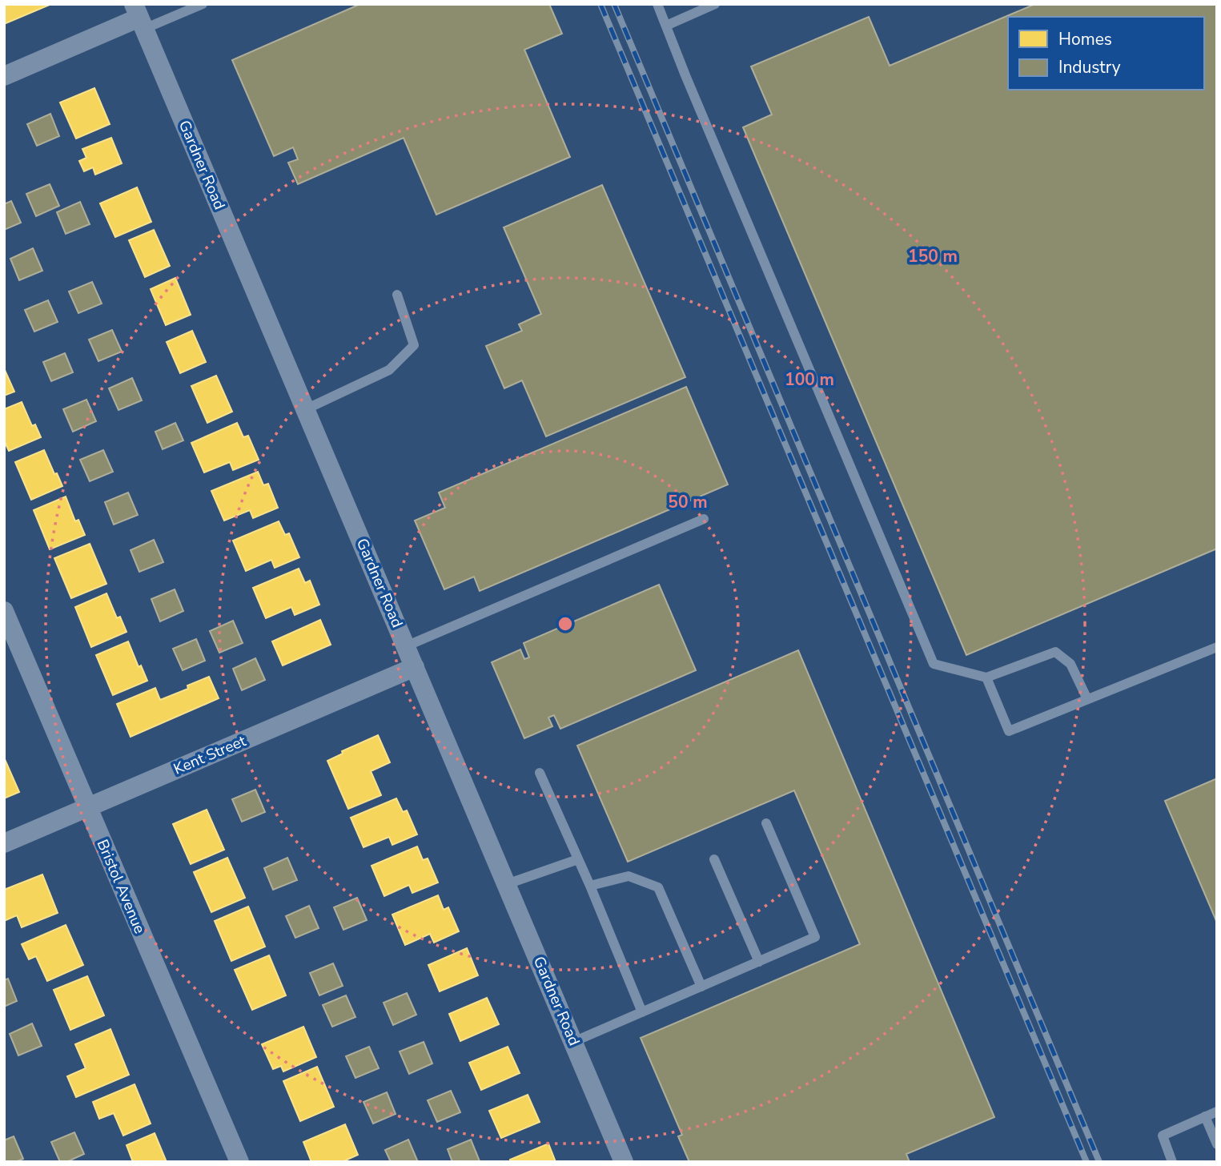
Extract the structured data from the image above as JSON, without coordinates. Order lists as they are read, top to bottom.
{
  "streets": {
    "street": ["Gardner Road", "Kent Street", "Bristol Avenue"]
  },
  "crossings": [
    ["Gardner Road", "Kent Street"],
    ["Kent Street", "Bristol Avenue"]
  ],
  "legend": ["Homes", "Industry"],
  "rings": ["150 m", "100 m", "50 m"]
}
